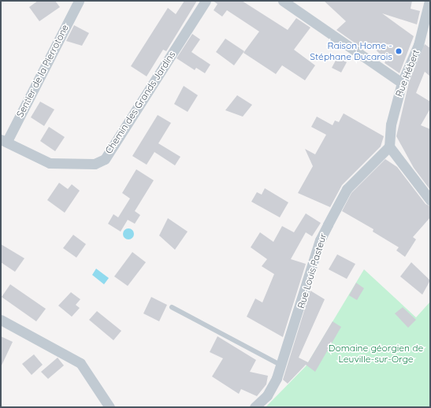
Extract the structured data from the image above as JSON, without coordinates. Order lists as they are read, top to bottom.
{
  "streets": {
    "street": [
      "Sentier de la Pierrotone",
      "Rue Hébert",
      "Chemin des Grands Jardins",
      "Rue Louis Pasteur"
    ]
  },
  "crossings": [
    ["Sentier de la Pierrotone", "Chemin des Grands Jardins"],
    ["Rue Hébert", "Rue Louis Pasteur"]
  ],
  "parks": ["Domaine géorgien de Leuville-sur-Orge"],
  "places": ["Raison Home - Stéphane Ducarois"]
}
